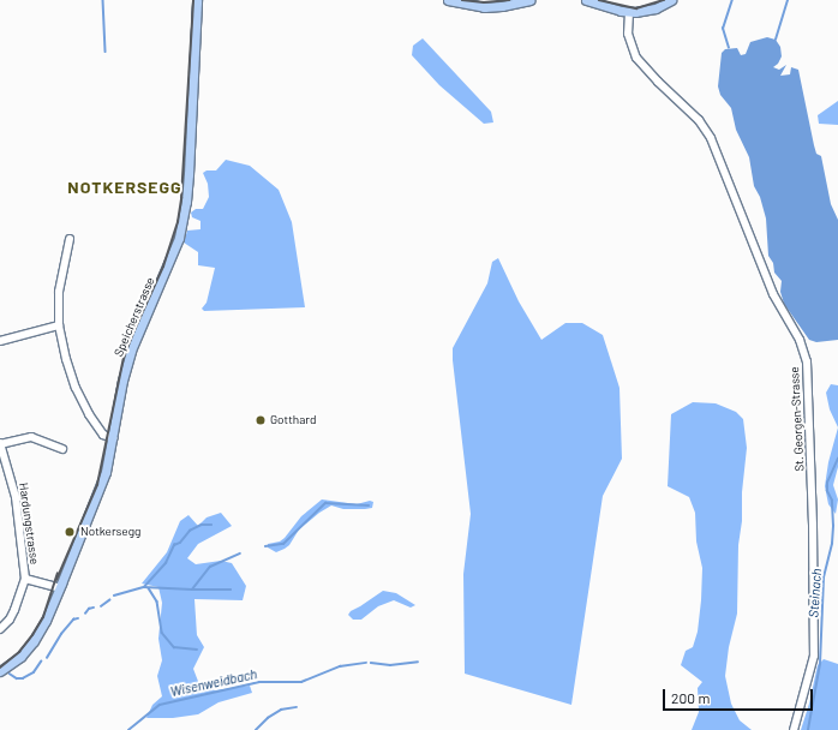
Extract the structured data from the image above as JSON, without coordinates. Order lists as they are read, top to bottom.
{
  "streets": {
    "main road": ["Speicherstrasse"],
    "street": ["St. Georgen-Strasse", "Hardungstrasse"]
  },
  "crossings": [
    ["Speicherstrasse", "Hardungstrasse"]
  ],
  "districts": ["NOTKERSEGG"],
  "water": ["Steinach", "Wisenweidbach"],
  "places": ["Gotthard", "Notkersegg"],
  "scale_bar": "200 m"
}
